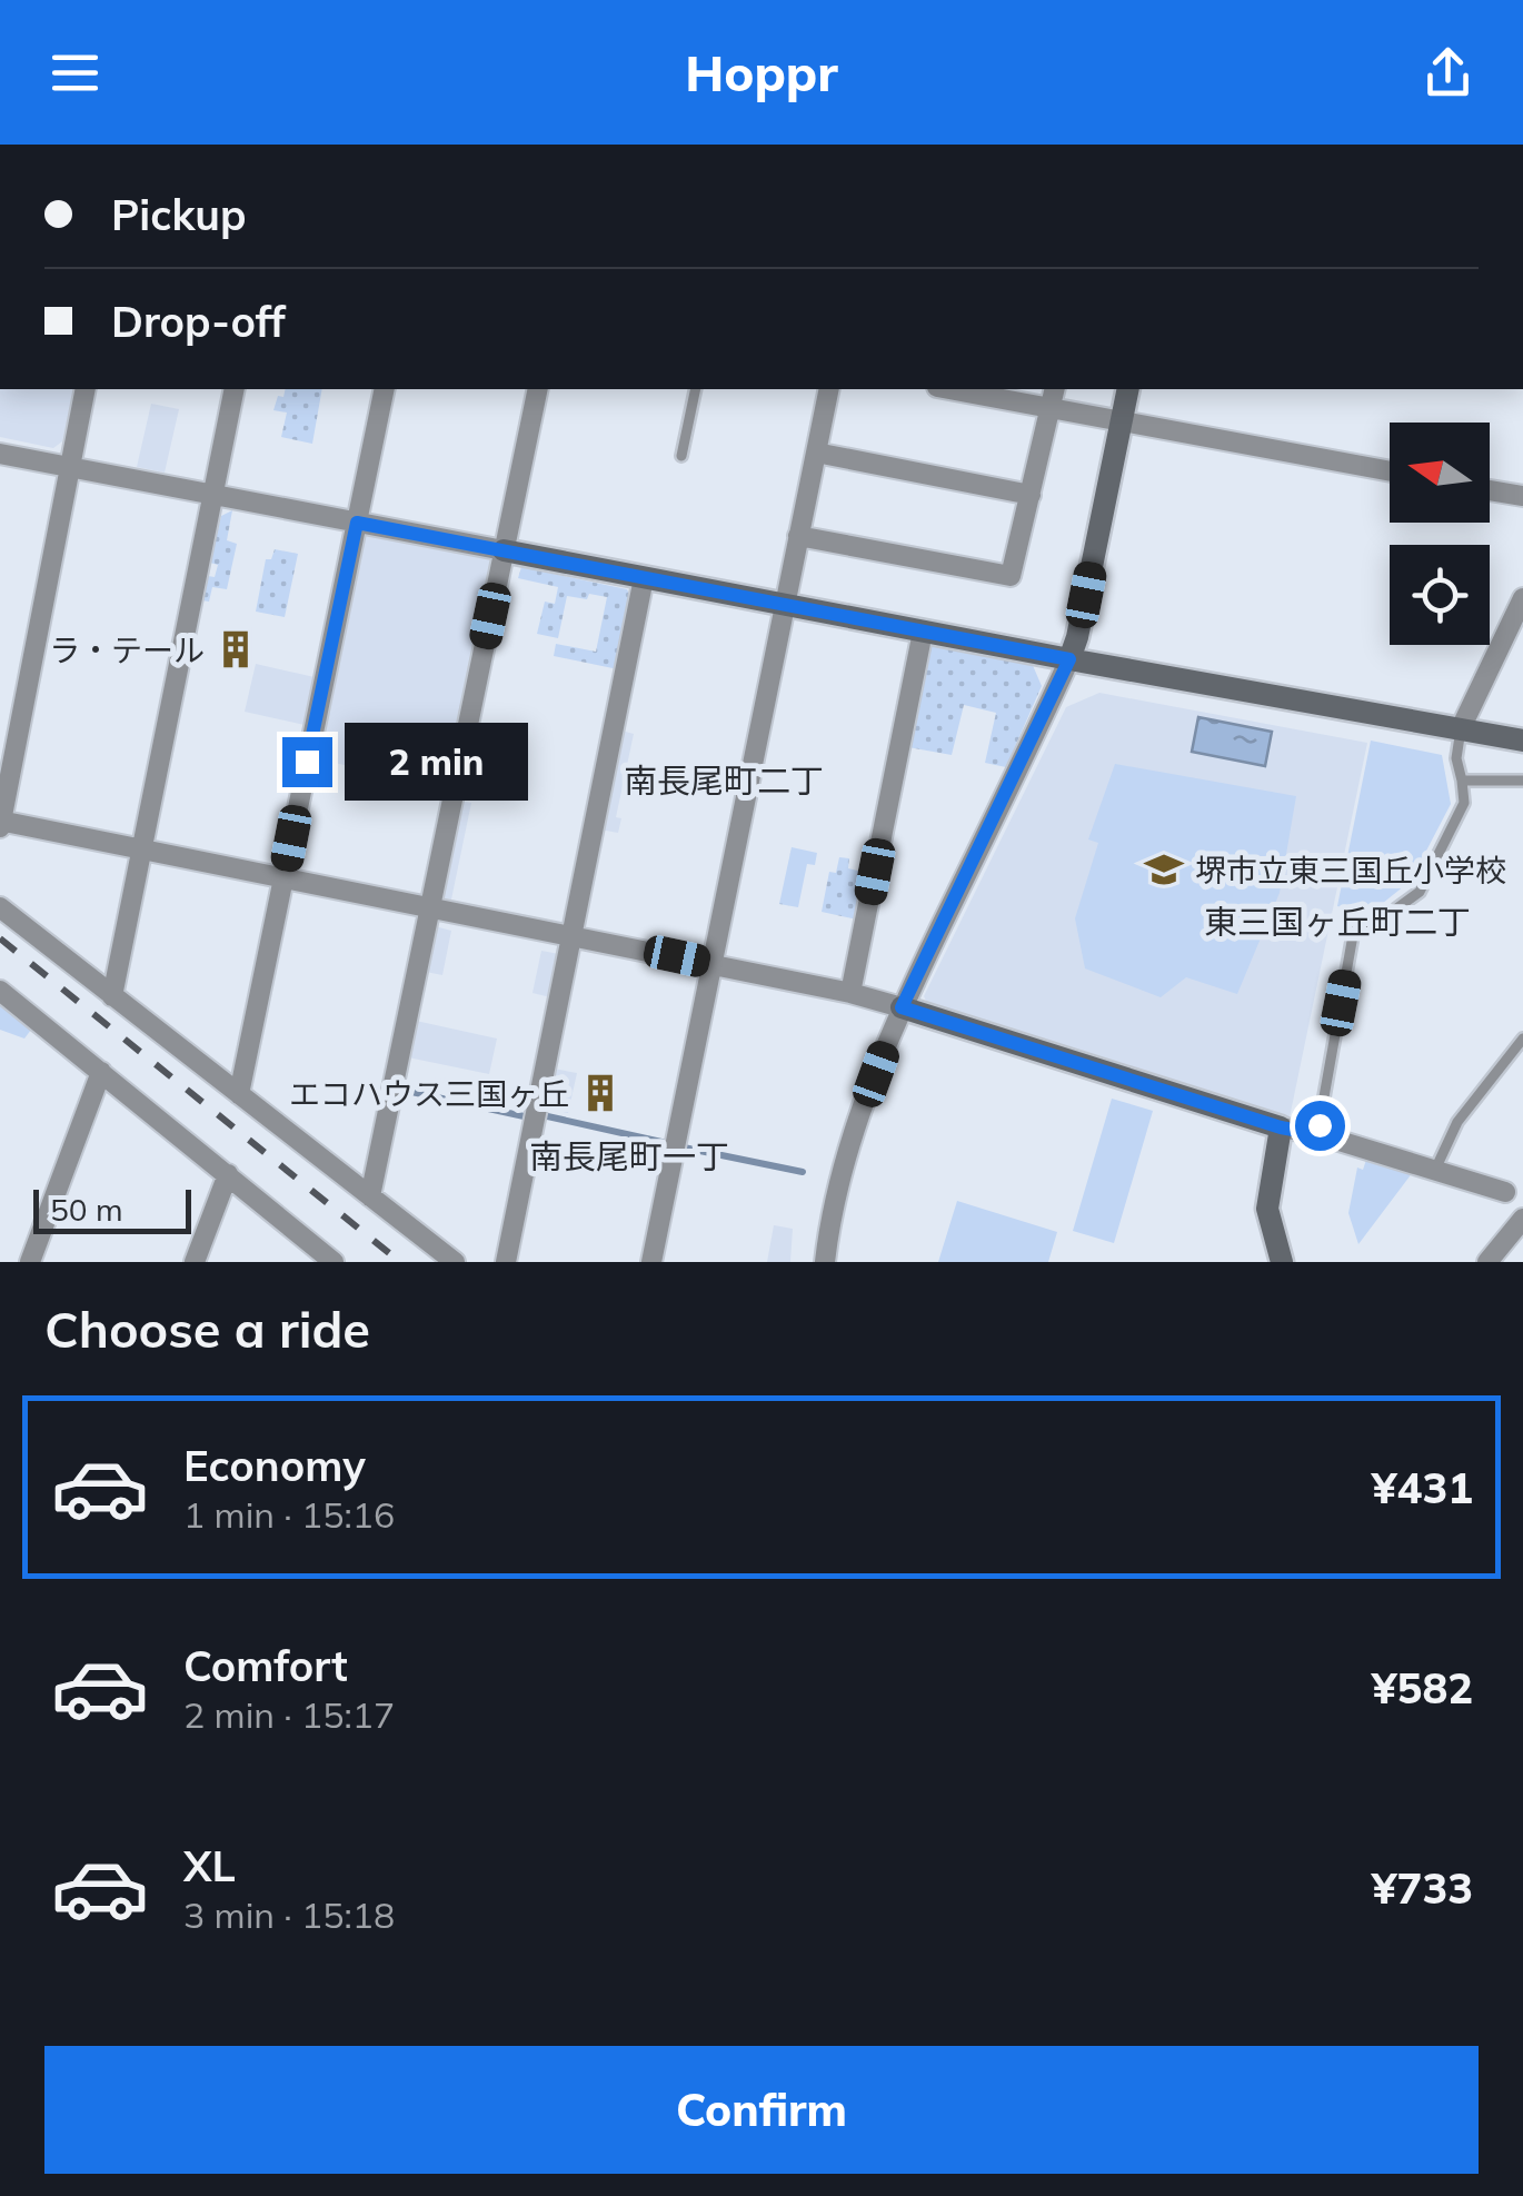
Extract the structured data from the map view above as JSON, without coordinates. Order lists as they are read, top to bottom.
{
  "districts": ["南長尾町二丁", "東三国ヶ丘町二丁", "南長尾町一丁"],
  "places": {
    "building": ["ラ・テール", "エコハウス三国ヶ丘"],
    "school or university": ["堺市立東三国丘小学校"]
  },
  "scale_bar": "50 m",
  "north": "left",
  "page": {
    "header": "Hoppr",
    "banner": ["Pickup", "Drop-off"],
    "bubble": "2 min",
    "scale": "50 m",
    "heading": "Choose a ride",
    "list": [
      {
        "name": "Economy",
        "note": "1 min · 15:16",
        "value": "¥431"
      },
      {
        "name": "Comfort",
        "note": "2 min · 15:17",
        "value": "¥582"
      },
      {
        "name": "XL",
        "note": "3 min · 15:18",
        "value": "¥733"
      }
    ],
    "buttons": "Confirm"
  }
}
